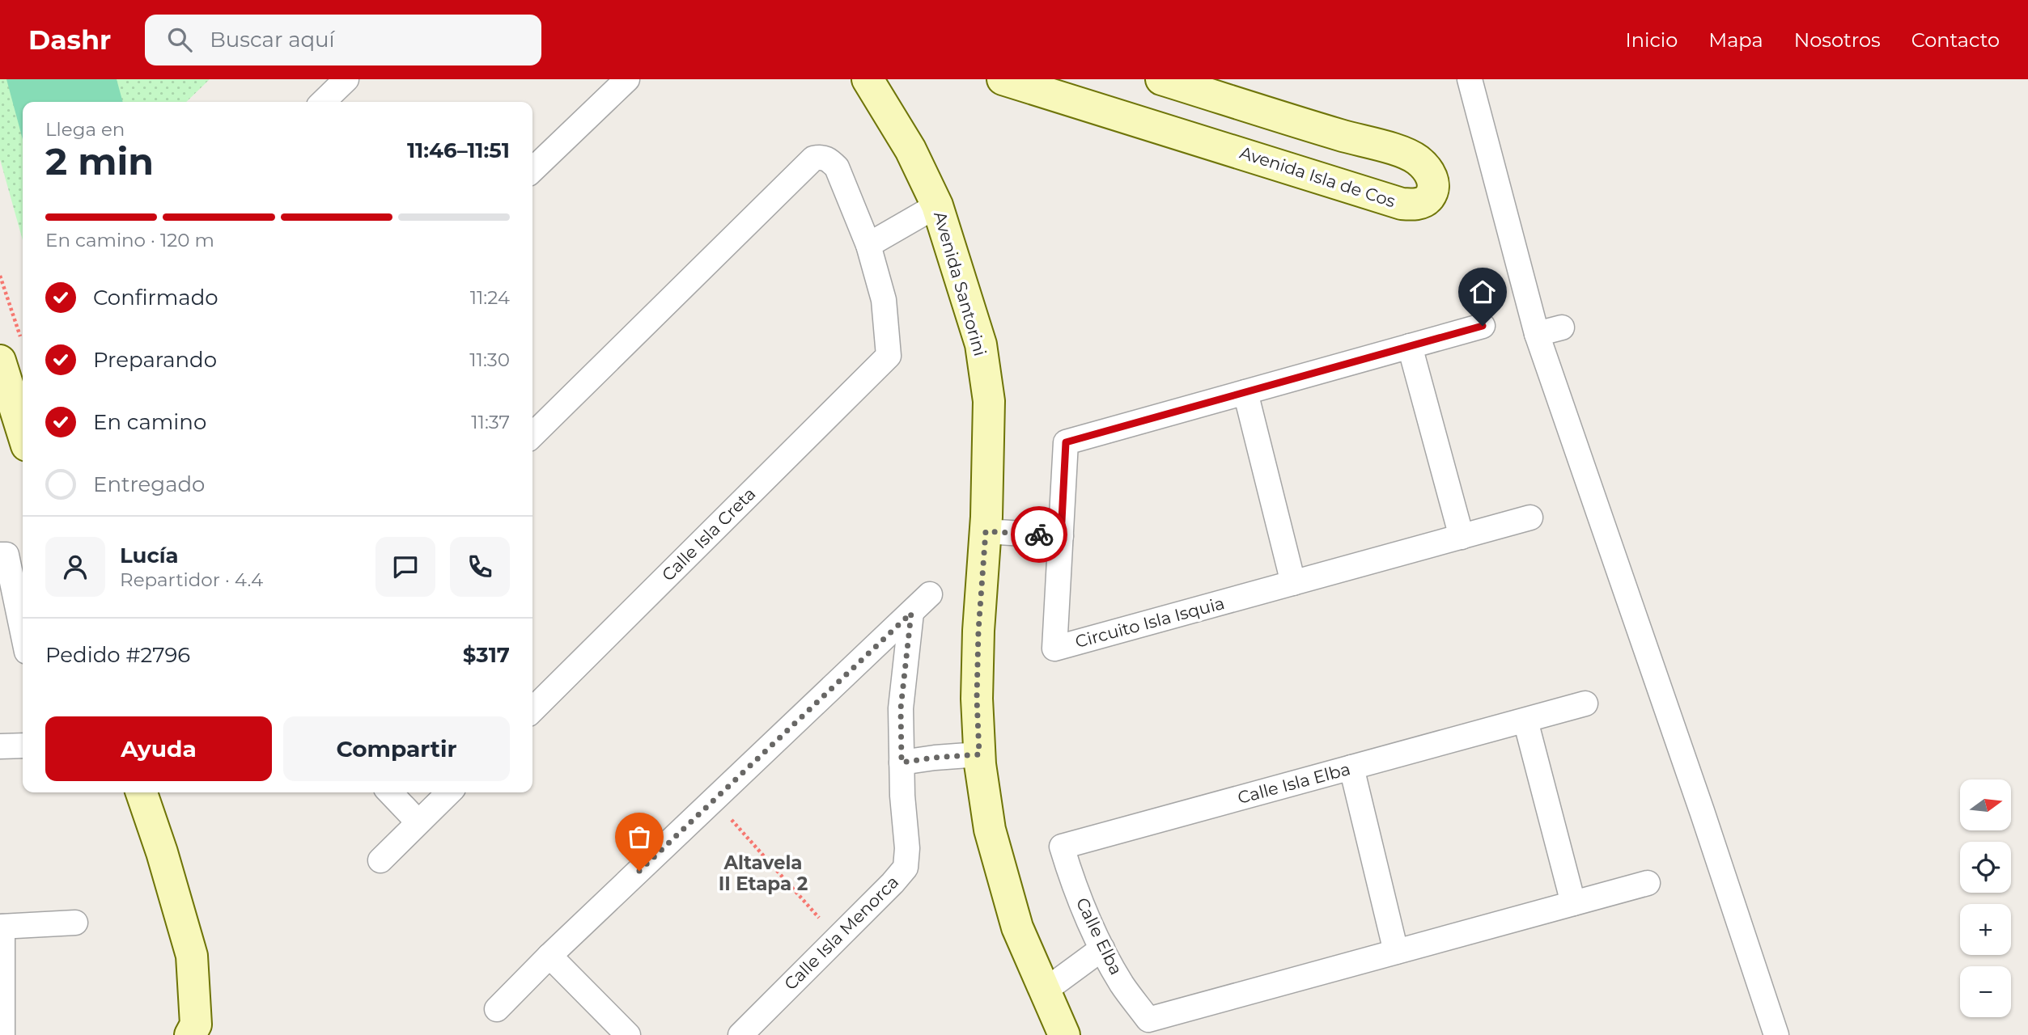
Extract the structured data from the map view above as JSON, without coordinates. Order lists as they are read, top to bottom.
{
  "streets": {
    "street": [
      "Avenida Isla de Cos",
      "Avenida Santorini",
      "Calle Isla Creta",
      "Circuito Isla Isquia",
      "Calle Isla Elba",
      "Calle Isla Menorca",
      "Calle Elba"
    ]
  },
  "crossings": [
    ["Calle Isla Elba", "Calle Elba"]
  ],
  "districts": ["Altavela II Etapa 2"],
  "north": "right",
  "page": {
    "header": "Dashr",
    "search": "Buscar aquí",
    "nav": [
      "Inicio",
      "Mapa",
      "Nosotros",
      "Contacto"
    ],
    "heading": ["2 min", "Llega en", "11:46–11:51"],
    "panel": [
      "Lucía",
      "Repartidor · 4.4",
      "Pedido #2796",
      "$317"
    ],
    "bar": "En camino · 120 m",
    "list": [
      ["Confirmado", "11:24"],
      ["Preparando", "11:30"],
      ["En camino", "11:37"],
      "Entregado"
    ],
    "buttons": ["Ayuda", "Compartir"],
    "map_buttons": ["+", "−"]
  }
}
